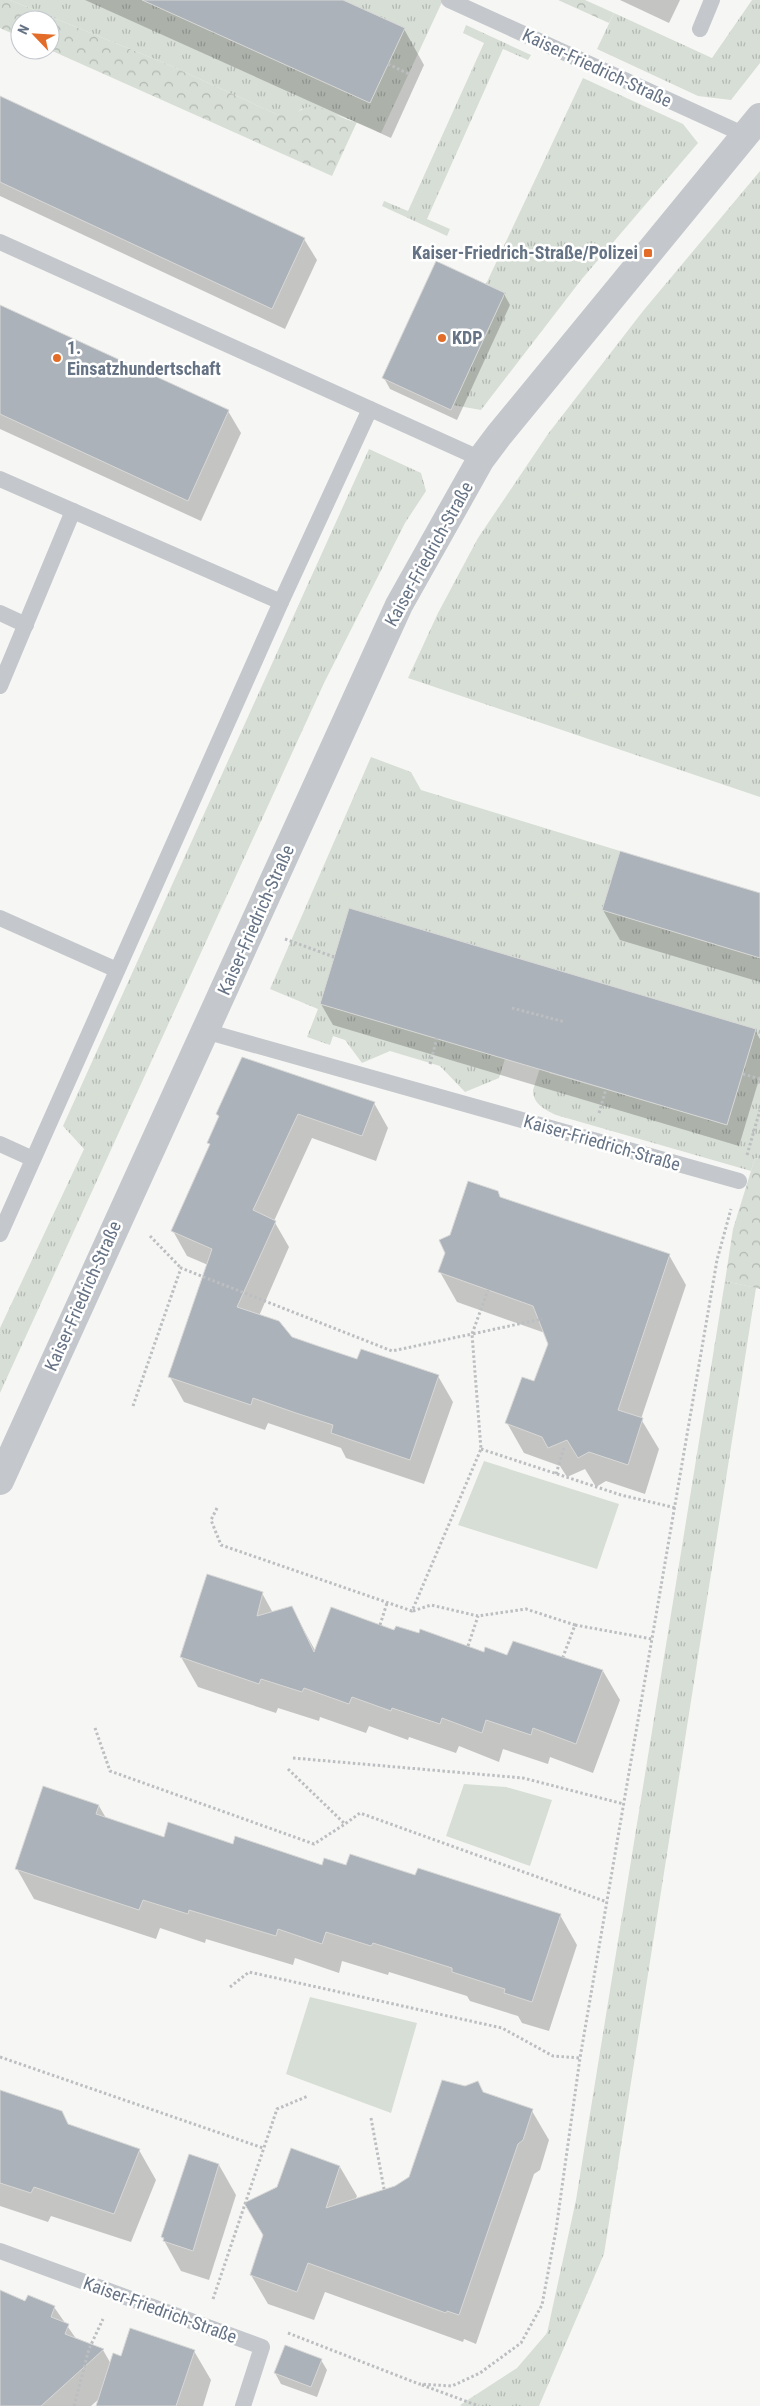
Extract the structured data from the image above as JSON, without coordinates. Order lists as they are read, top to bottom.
{
  "streets": {
    "street": ["Kaiser-Friedrich-Straße"]
  },
  "places": {
    "transit": ["Kaiser-Friedrich-Straße/Polizei"],
    "other": ["KDP", "1. Einsatzhundertschaft"]
  },
  "north": "top left"
}
